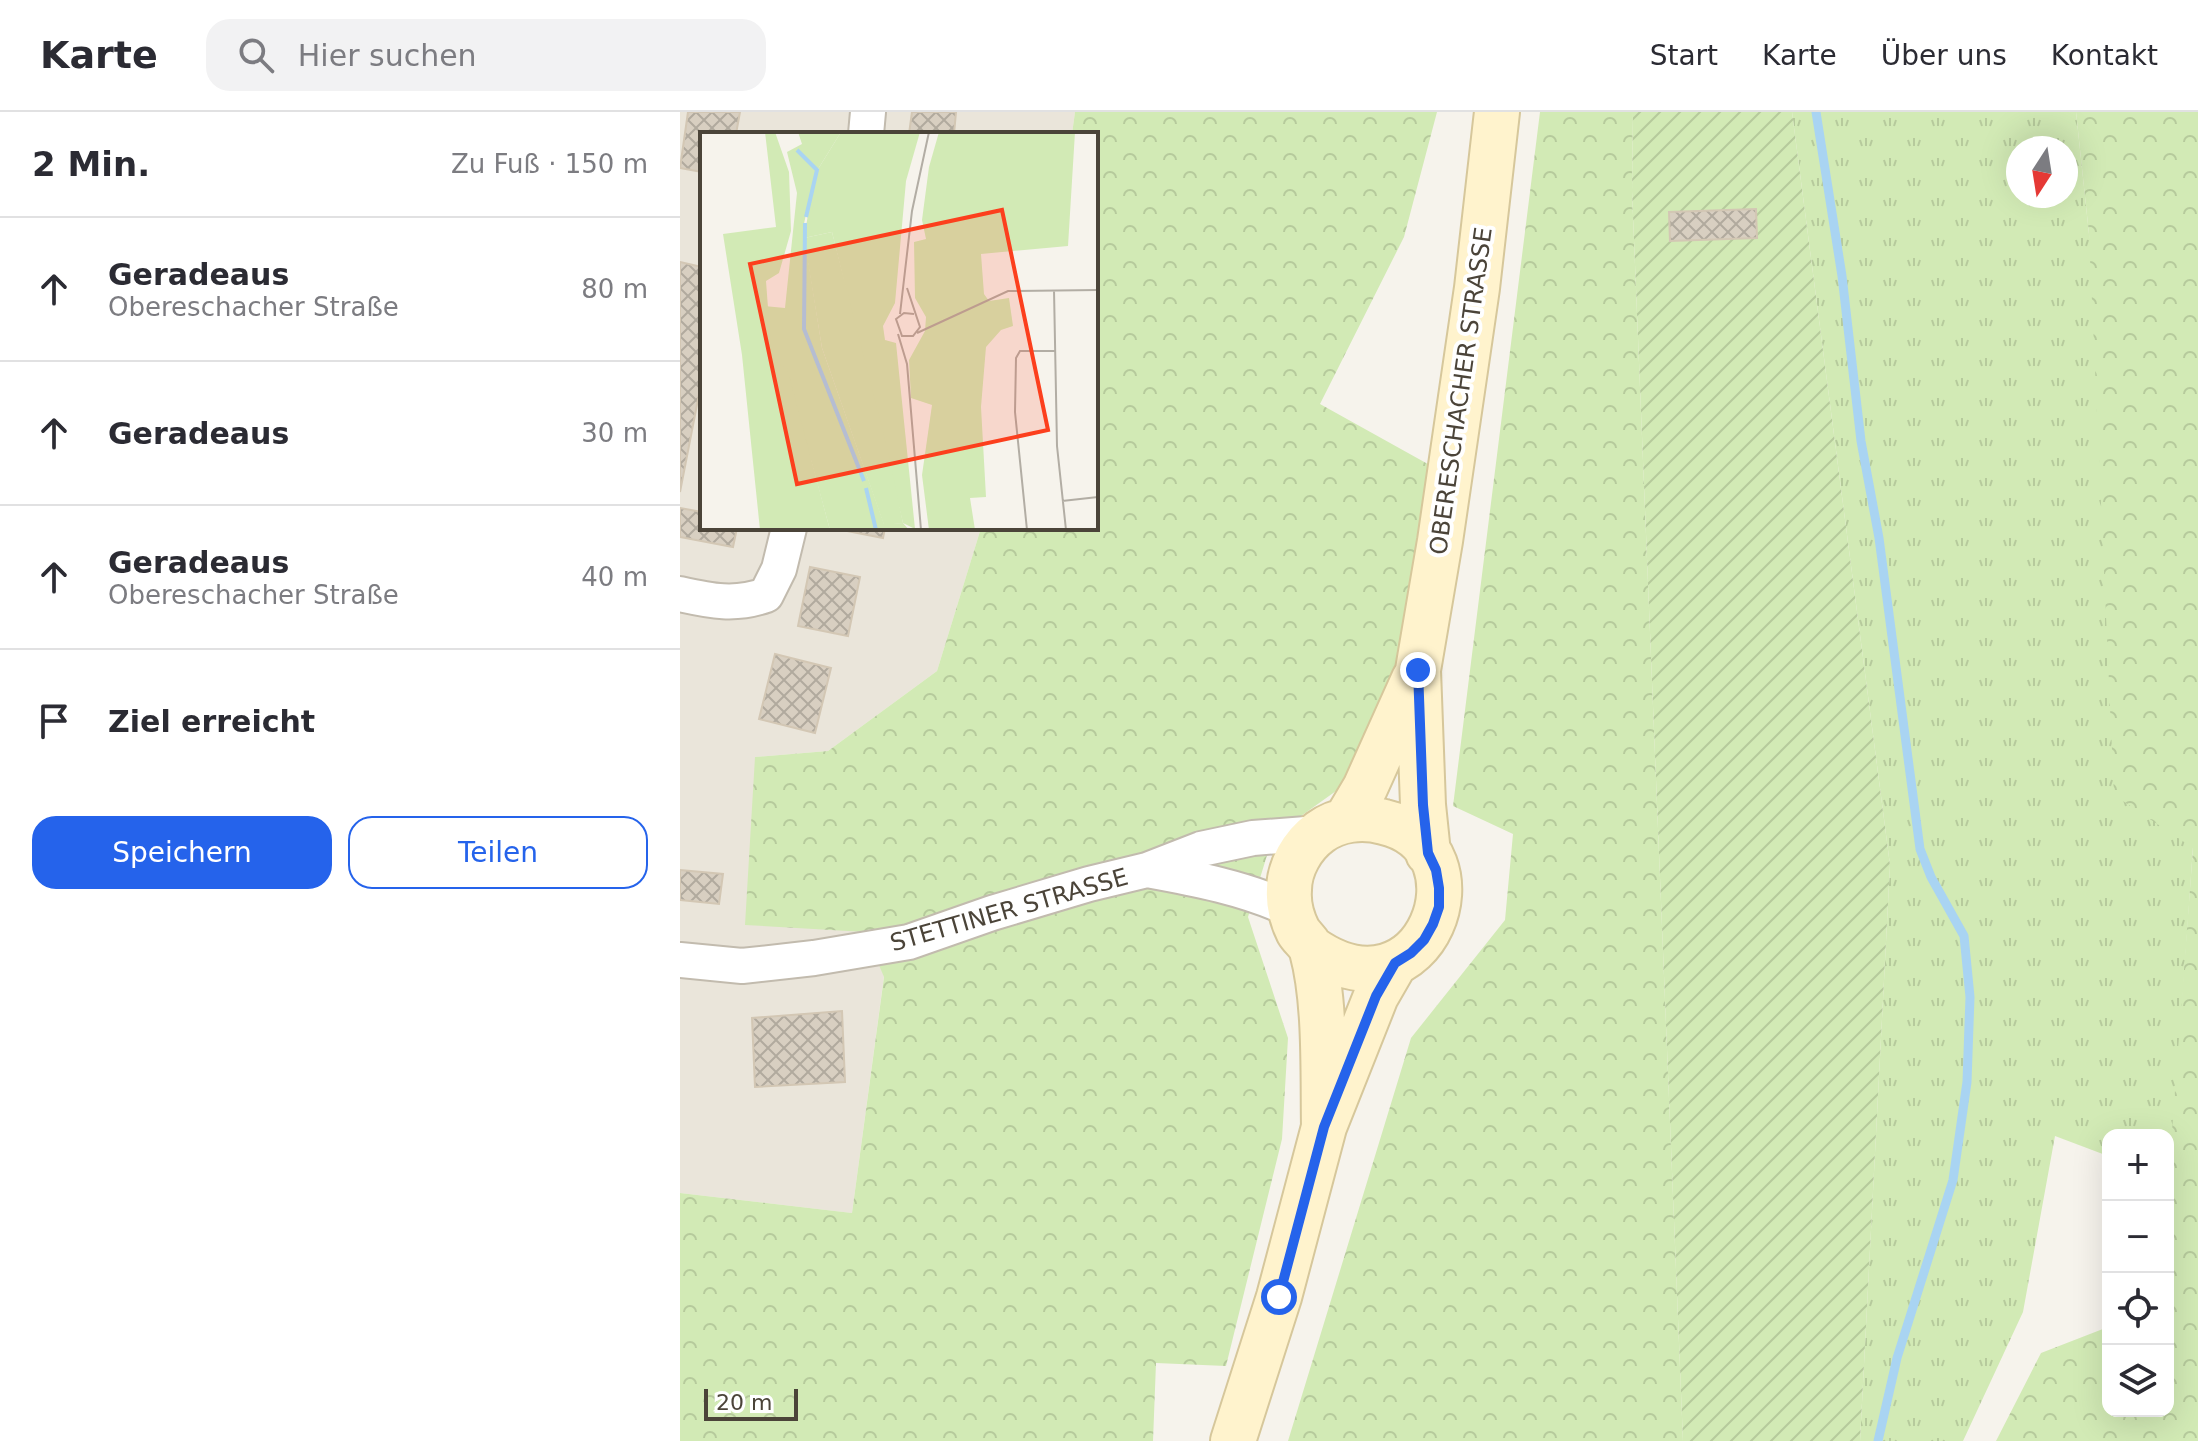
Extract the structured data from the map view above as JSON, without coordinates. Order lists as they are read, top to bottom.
{
  "streets": {
    "main road": ["OBERESCHACHER STRASSE"],
    "street": ["STETTINER STRASSE"]
  },
  "crossings": [
    ["OBERESCHACHER STRASSE", "STETTINER STRASSE"]
  ],
  "scale_bar": "20 m",
  "north": "bottom",
  "page": {
    "header": "Karte",
    "search": "Hier suchen",
    "nav": [
      "Start",
      "Karte",
      "Über uns",
      "Kontakt"
    ],
    "heading": ["2 Min.", "Zu Fuß · 150 m"],
    "list": [
      ["Geradeaus", "Obereschacher Straße", "80 m"],
      ["Geradeaus", "30 m"],
      ["Geradeaus", "Obereschacher Straße", "40 m"],
      "Ziel erreicht"
    ],
    "buttons": ["Speichern", "Teilen"],
    "map_buttons": ["+", "−"],
    "scale": "20 m"
  }
}
